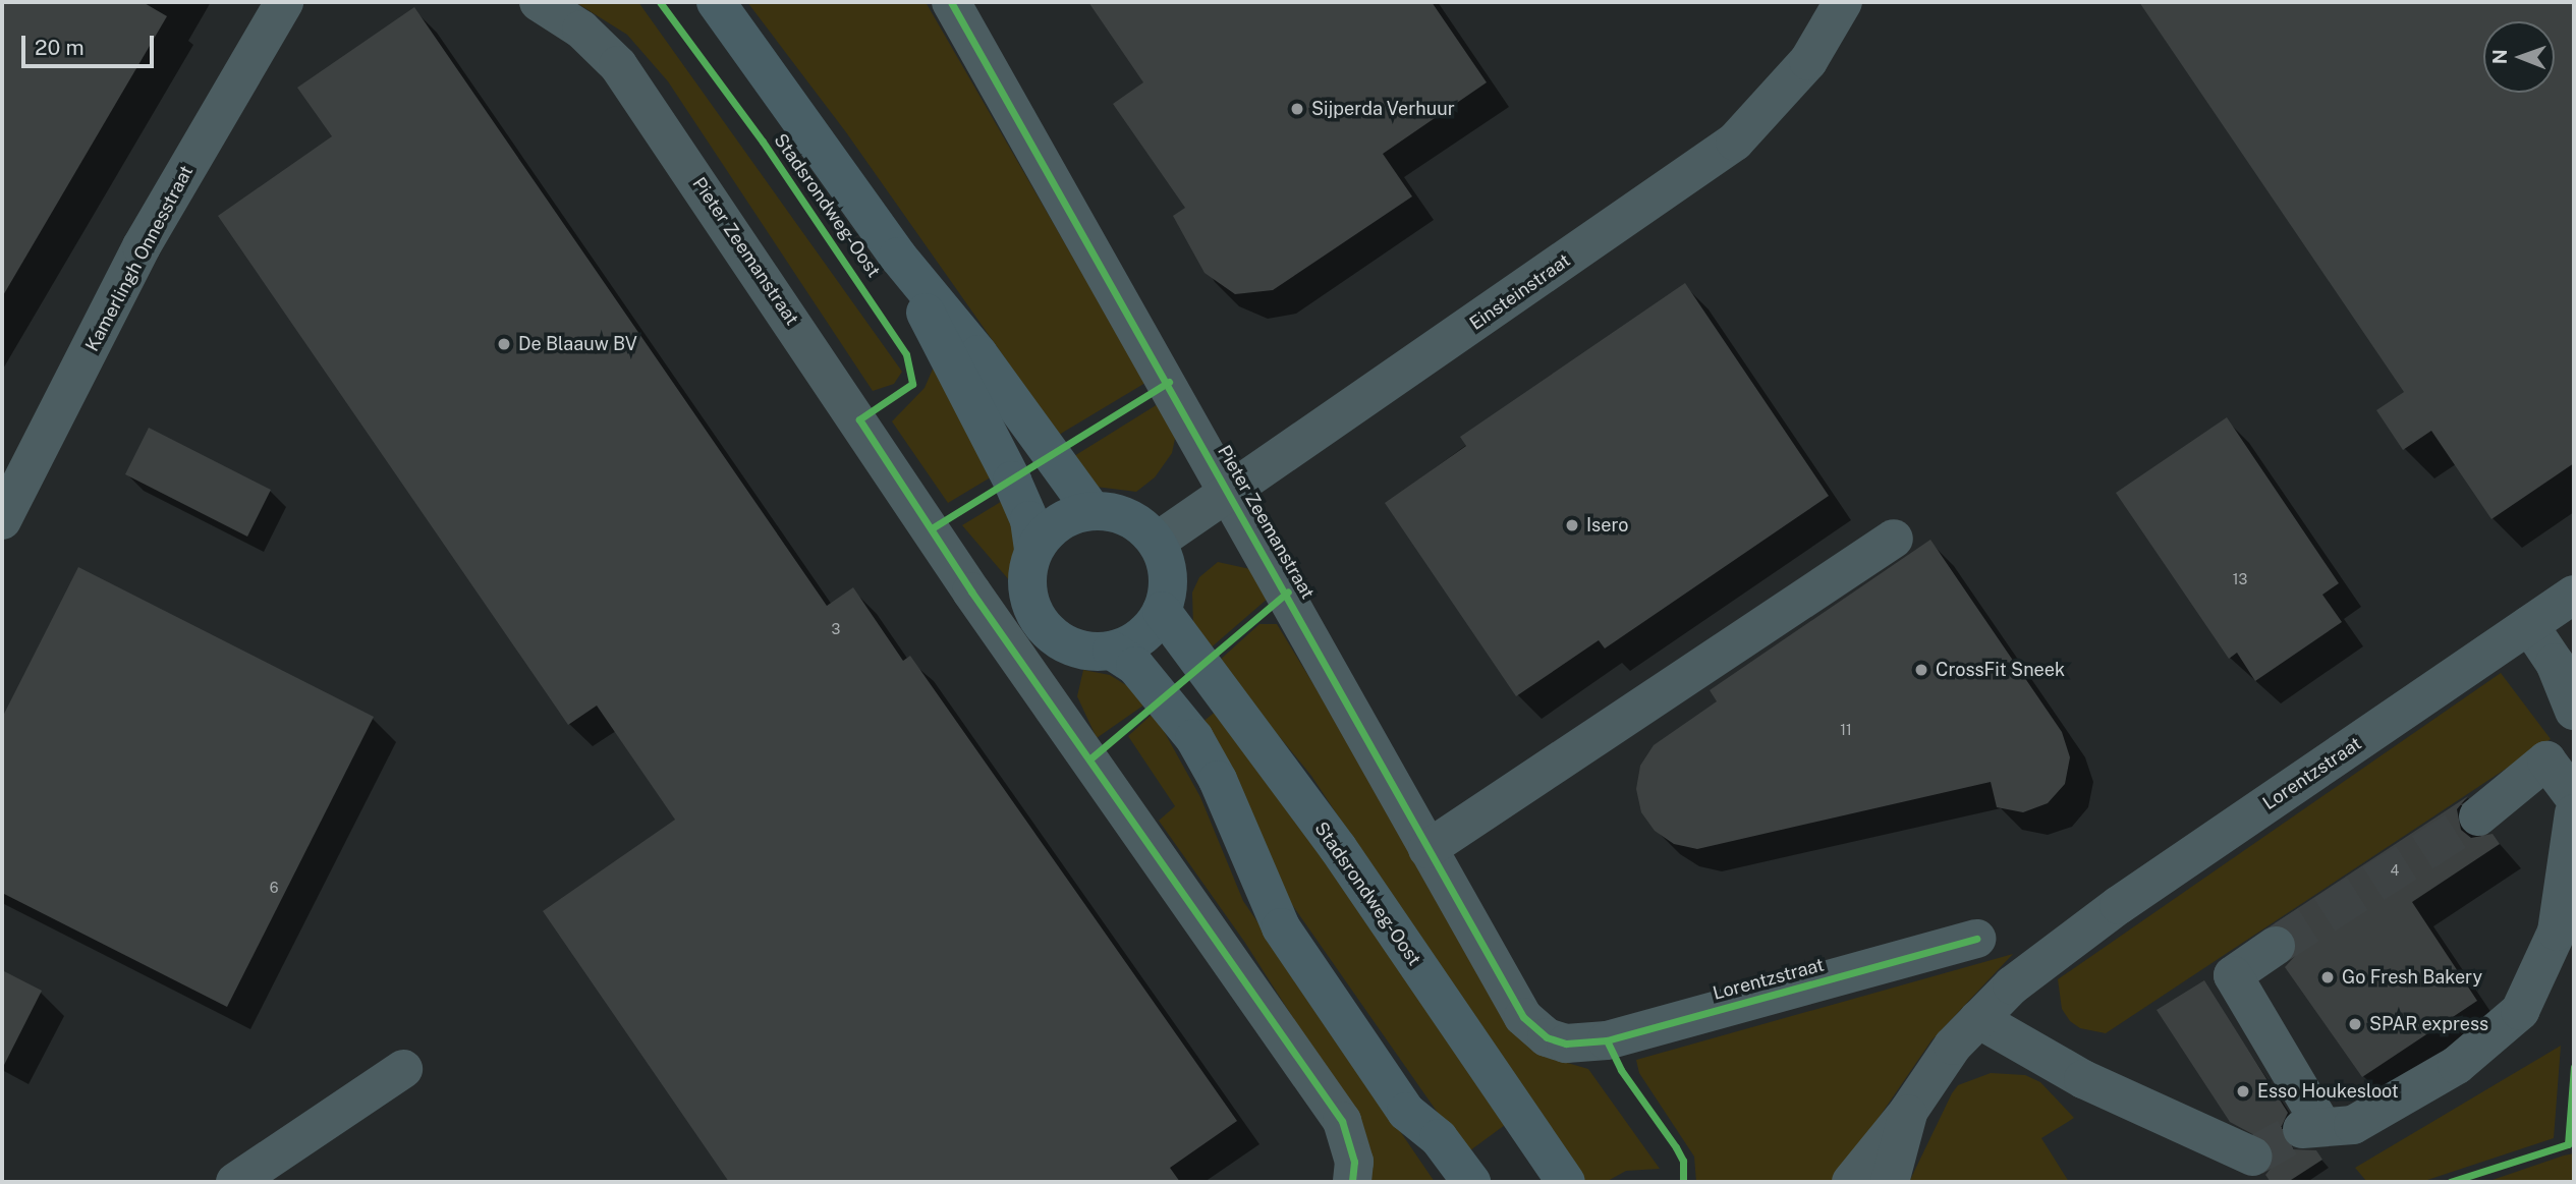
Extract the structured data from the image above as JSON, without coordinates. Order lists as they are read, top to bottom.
{
  "streets": {
    "main road": ["Stadsrondweg-Oost"],
    "street": [
      "Pieter Zeemanstraat",
      "Kamerlingh Onnesstraat",
      "Einsteinstraat",
      "Lorentzstraat"
    ]
  },
  "crossings": [
    ["Stadsrondweg-Oost", "Einsteinstraat"],
    ["Pieter Zeemanstraat", "Einsteinstraat"],
    ["Pieter Zeemanstraat", "Lorentzstraat"]
  ],
  "places": [
    "Sijperda Verhuur",
    "De Blaauw BV",
    "Isero",
    "CrossFit Sneek",
    "Go Fresh Bakery",
    "SPAR express",
    "Esso Houkesloot"
  ],
  "house_numbers": [
    "13",
    "3",
    "11",
    "4",
    "6"
  ],
  "scale_bar": "20 m",
  "north": "left"
}
